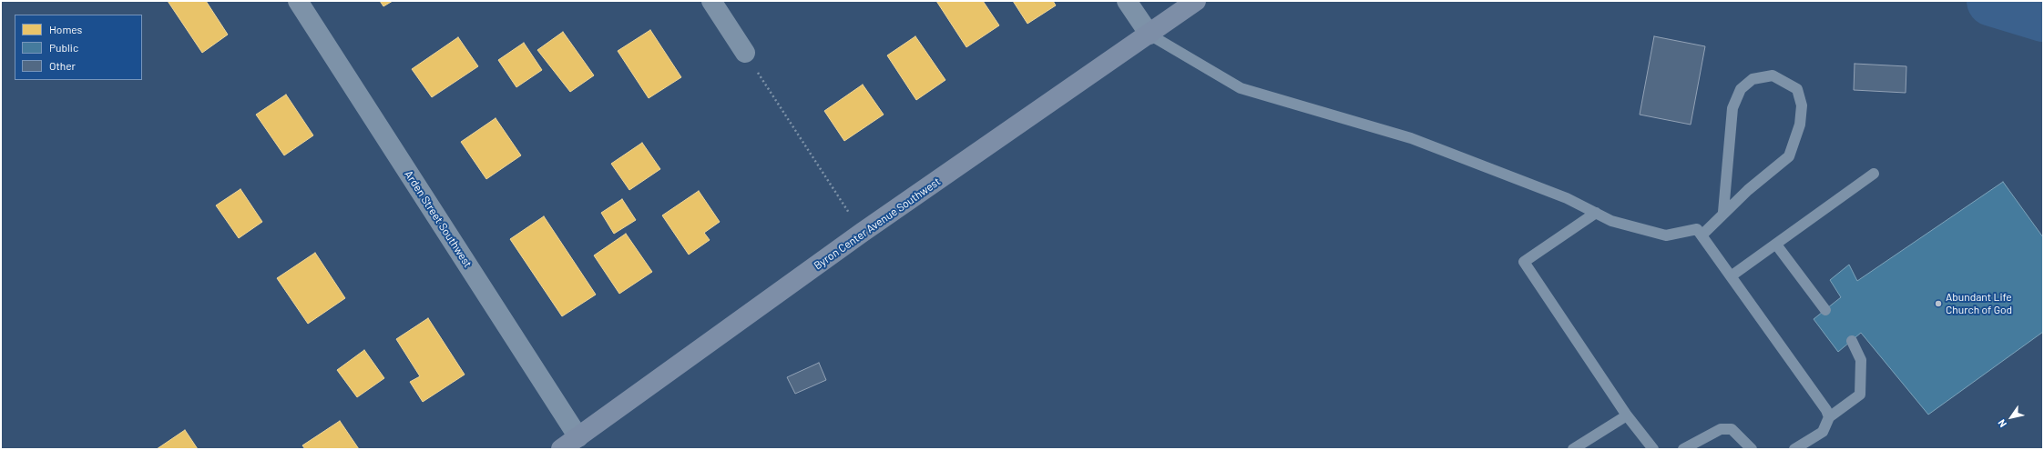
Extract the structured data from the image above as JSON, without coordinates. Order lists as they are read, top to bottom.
{
  "streets": {
    "main road": ["Byron Center Avenue Southwest"],
    "street": ["Arden Street Southwest"]
  },
  "crossings": [
    ["Arden Street Southwest", "Byron Center Avenue Southwest"]
  ],
  "places": ["Abundant Life Church of God"],
  "legend": ["Homes", "Public", "Other"],
  "north": "bottom left"
}
